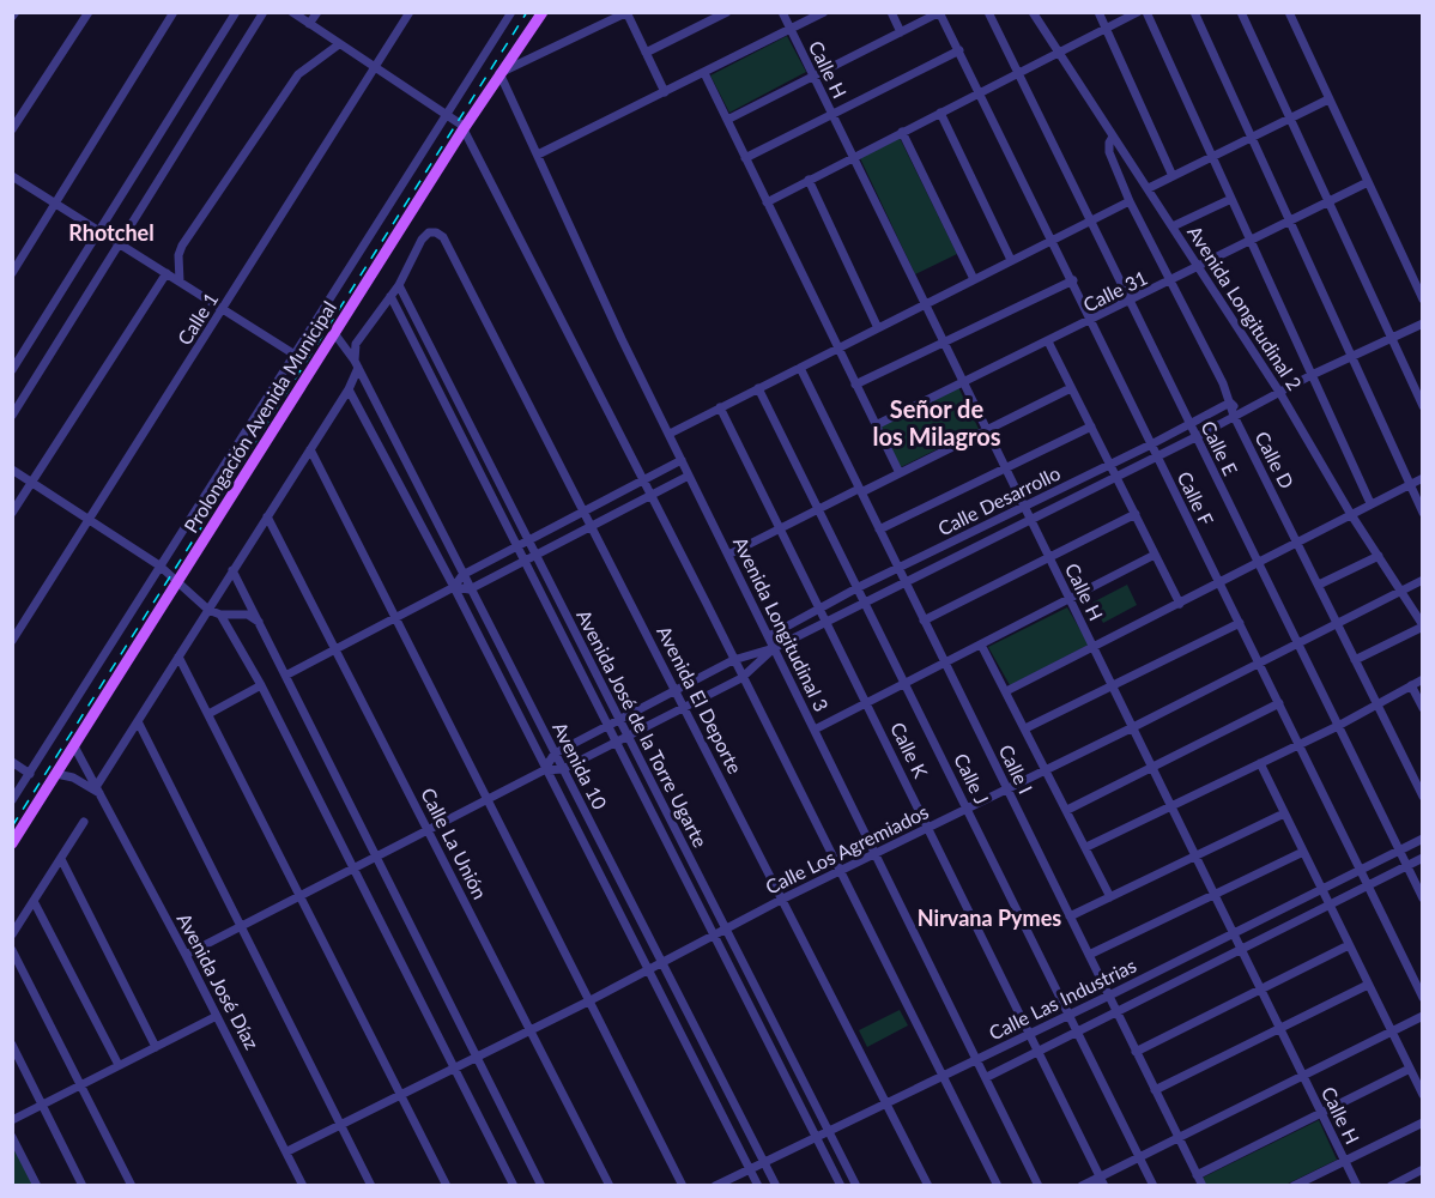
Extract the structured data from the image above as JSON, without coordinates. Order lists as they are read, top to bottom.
{
  "streets": {
    "main road": ["Prolongación Avenida Municipal"],
    "street": [
      "Calle H",
      "Calle 31",
      "Avenida Longitudinal 2",
      "Calle 1",
      "Calle E",
      "Calle D",
      "Calle F",
      "Calle Desarrollo",
      "Avenida Longitudinal 3",
      "Avenida El Deporte",
      "Avenida José de la Torre Ugarte",
      "Calle K",
      "Avenida 10",
      "Calle I",
      "Calle J",
      "Calle La Unión",
      "Calle Los Agremiados",
      "Avenida José Díaz",
      "Calle Las Industrias"
    ]
  },
  "crossings": [
    ["Calle H", "Calle 31"],
    ["Calle H", "Calle Desarrollo"],
    ["Calle H", "Calle Los Agremiados"],
    ["Calle H", "Calle Las Industrias"],
    ["Calle 31", "Avenida Longitudinal 2"],
    ["Calle 31", "Calle E"],
    ["Calle 31", "Calle D"],
    ["Calle 31", "Calle F"],
    ["Avenida Longitudinal 2", "Calle D"],
    ["Avenida Longitudinal 2", "Calle Desarrollo"],
    ["Avenida Longitudinal 2", "Calle Los Agremiados"],
    ["Prolongación Avenida Municipal", "Avenida Longitudinal 3"],
    ["Prolongación Avenida Municipal", "Avenida 10"],
    ["Prolongación Avenida Municipal", "Avenida José Díaz"],
    ["Calle E", "Calle Desarrollo"],
    ["Calle E", "Calle Los Agremiados"],
    ["Calle E", "Calle Las Industrias"],
    ["Calle D", "Calle Desarrollo"],
    ["Calle D", "Calle Los Agremiados"],
    ["Calle F", "Calle Desarrollo"],
    ["Calle F", "Calle Los Agremiados"],
    ["Calle F", "Calle Las Industrias"],
    ["Calle Desarrollo", "Avenida Longitudinal 3"],
    ["Calle Desarrollo", "Avenida El Deporte"],
    ["Calle Desarrollo", "Avenida José de la Torre Ugarte"],
    ["Calle Desarrollo", "Calle K"],
    ["Calle Desarrollo", "Avenida 10"],
    ["Calle Desarrollo", "Calle I"],
    ["Calle Desarrollo", "Calle J"],
    ["Calle Desarrollo", "Calle La Unión"],
    ["Calle Desarrollo", "Avenida José Díaz"],
    ["Avenida Longitudinal 3", "Calle Los Agremiados"],
    ["Avenida Longitudinal 3", "Calle Las Industrias"],
    ["Avenida El Deporte", "Avenida José de la Torre Ugarte"],
    ["Avenida El Deporte", "Calle Los Agremiados"],
    ["Avenida El Deporte", "Calle Las Industrias"],
    ["Avenida José de la Torre Ugarte", "Calle Los Agremiados"],
    ["Avenida José de la Torre Ugarte", "Calle Las Industrias"],
    ["Calle K", "Calle Los Agremiados"],
    ["Calle K", "Calle Las Industrias"],
    ["Avenida 10", "Calle Los Agremiados"],
    ["Avenida 10", "Calle Las Industrias"],
    ["Calle I", "Calle Los Agremiados"],
    ["Calle I", "Calle Las Industrias"],
    ["Calle J", "Calle Los Agremiados"],
    ["Calle J", "Calle Las Industrias"],
    ["Calle La Unión", "Calle Los Agremiados"],
    ["Calle Los Agremiados", "Avenida José Díaz"]
  ],
  "districts": ["Rhotchel", "Señor de los Milagros", "Nirvana Pymes"]
}
